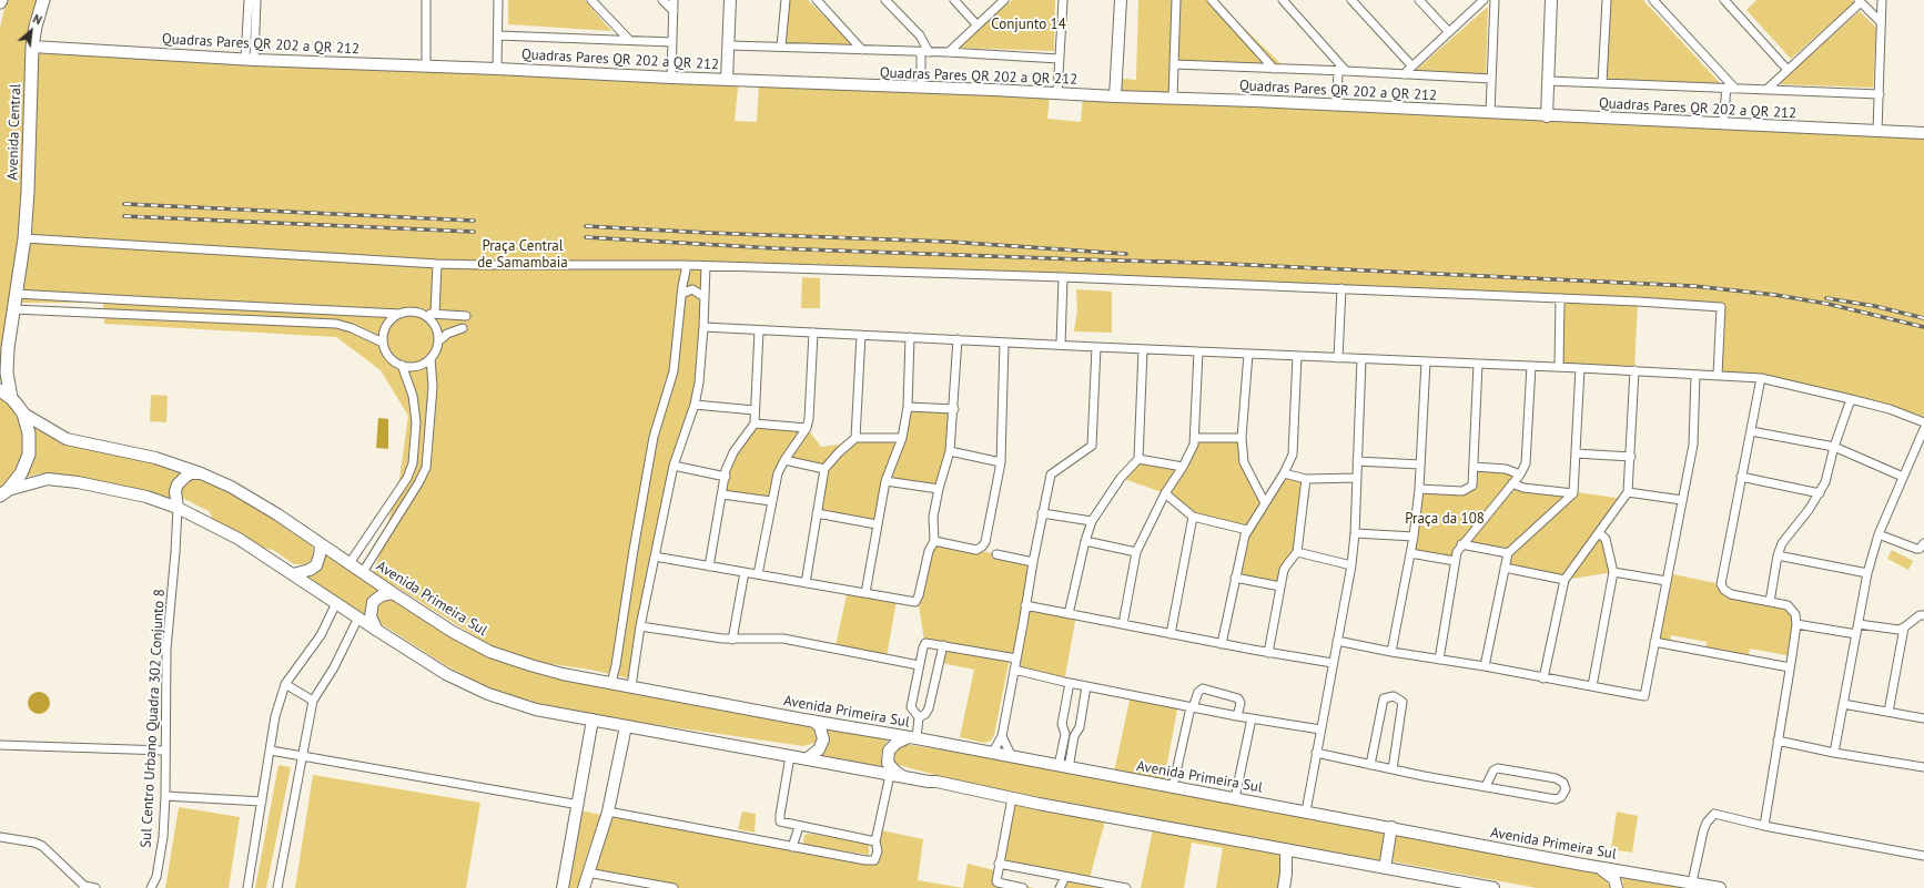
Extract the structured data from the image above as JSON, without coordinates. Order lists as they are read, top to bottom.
{
  "streets": {
    "main road": ["Quadras Pares QR 202 a QR 212", "Avenida Central", "Avenida Primeira Sul"],
    "street": ["Sul Centro Urbano Quadra 302 Conjunto 8"]
  },
  "crossings": [
    ["Quadras Pares QR 202 a QR 212", "Avenida Central"]
  ],
  "parks": ["Conjunto 14", "Praça Central de Samambaia", "Praça da 108"],
  "north": "top right"
}
